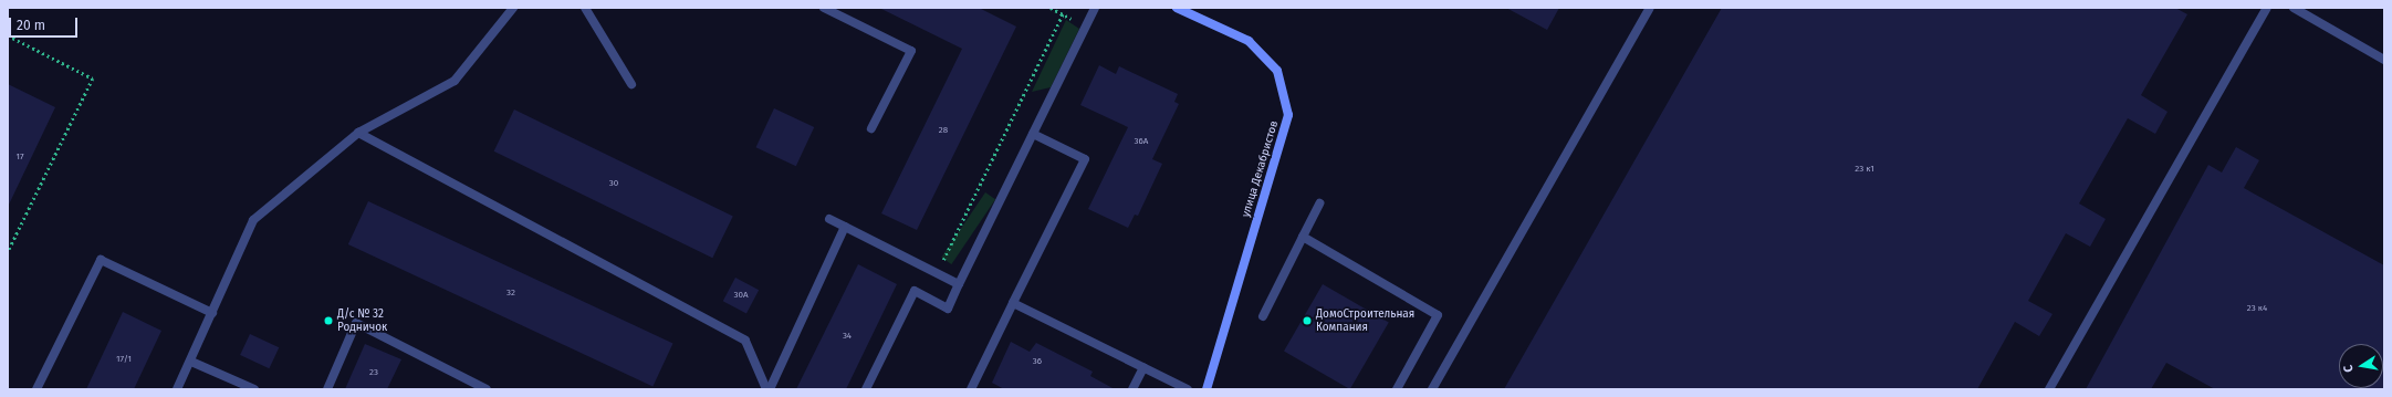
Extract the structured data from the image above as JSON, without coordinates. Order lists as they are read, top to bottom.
{
  "streets": {
    "street": ["улица Декабристов"]
  },
  "places": ["Д/с № 32 Родничок", "ДомоСтроительная Компания"],
  "house_numbers": [
    "28",
    "36А",
    "17",
    "23 к1",
    "30",
    "32",
    "30А",
    "23 к4",
    "34",
    "17/1",
    "36",
    "23"
  ],
  "scale_bar": "20 m",
  "north": "left"
}
